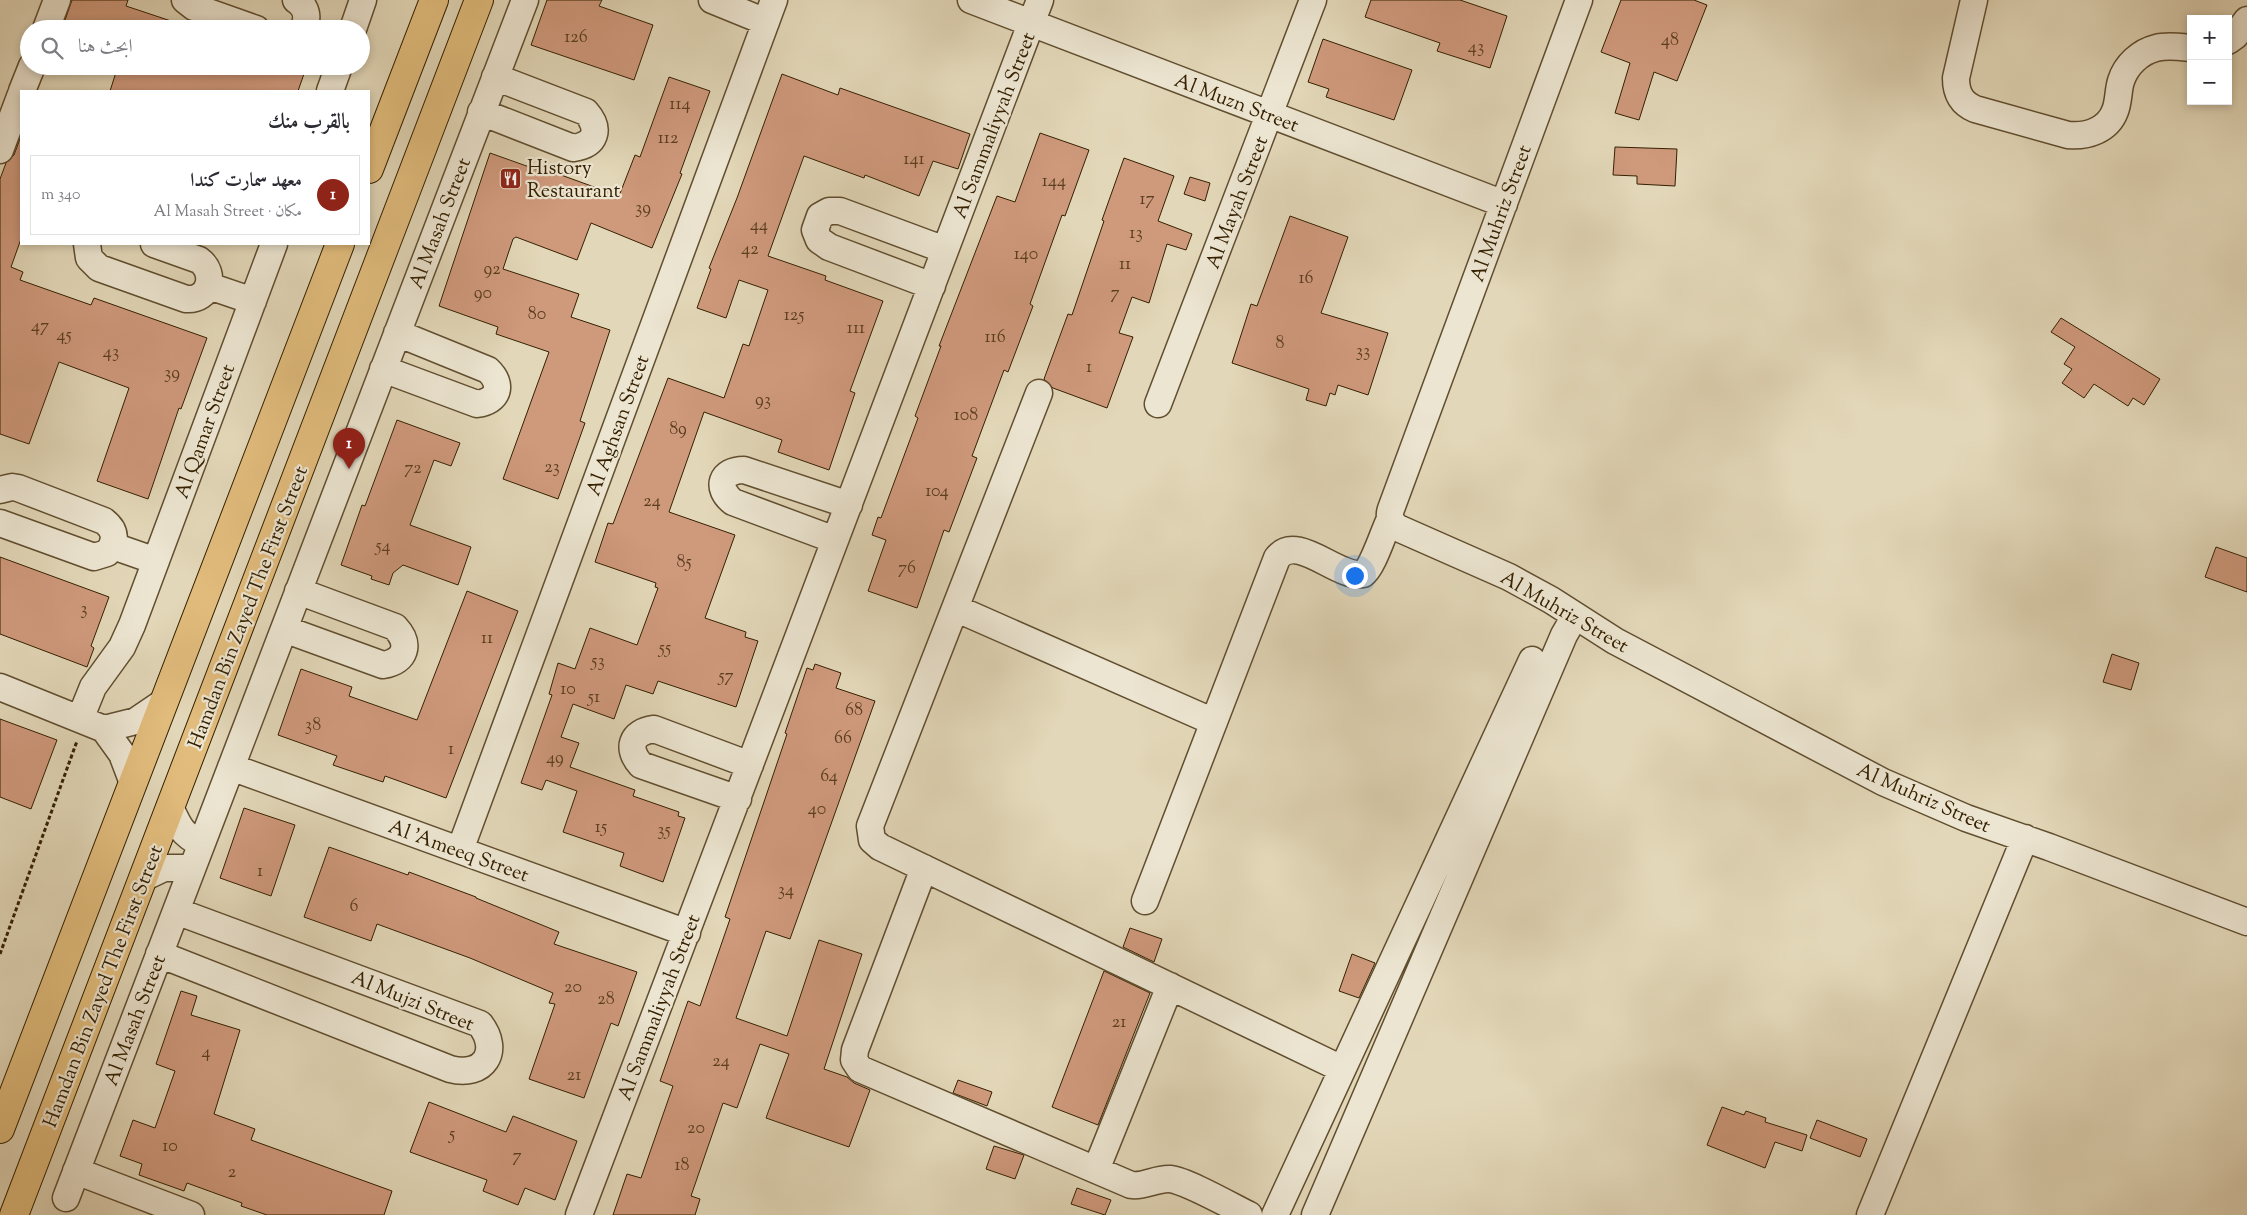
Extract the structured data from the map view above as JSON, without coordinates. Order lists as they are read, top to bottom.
{
  "streets": {
    "main road": ["Hamdan Bin Zayed The First Street"],
    "street": [
      "Al Muzn Street",
      "Al Sammaliyyah Street",
      "Al Mayah Street",
      "Al Muhriz Street",
      "Al Masah Street",
      "Al Aghsan Street",
      "Al Qamar Street",
      "Al 'Ameeq Street",
      "Al Mujzi Street"
    ]
  },
  "crossings": [
    ["Al Muzn Street", "Al Sammaliyyah Street"],
    ["Al Muzn Street", "Al Mayah Street"],
    ["Al Muzn Street", "Al Muhriz Street"],
    ["Al Sammaliyyah Street", "Al 'Ameeq Street"],
    ["Al Masah Street", "Al 'Ameeq Street"],
    ["Al Masah Street", "Al Mujzi Street"],
    ["Al Aghsan Street", "Al 'Ameeq Street"]
  ],
  "places": {
    "restaurant": ["History Restaurant"]
  },
  "house_numbers": [
    "126",
    "48",
    "43",
    "114",
    "112",
    "141",
    "144",
    "17",
    "39",
    "44",
    "13",
    "42",
    "140",
    "11",
    "92",
    "16",
    "90",
    "7",
    "80",
    "125",
    "47",
    "111",
    "45",
    "116",
    "8",
    "33",
    "43",
    "1",
    "39",
    "93",
    "108",
    "89",
    "23",
    "72",
    "104",
    "24",
    "54",
    "85",
    "76",
    "3",
    "11",
    "55",
    "53",
    "57",
    "10",
    "51",
    "68",
    "38",
    "66",
    "1",
    "49",
    "64",
    "40",
    "15",
    "35",
    "1",
    "34",
    "6",
    "20",
    "28",
    "21",
    "4",
    "24",
    "21",
    "20",
    "5",
    "10",
    "7",
    "18",
    "2"
  ],
  "page": {
    "map_buttons": ["+", "−"],
    "search": "ابحث هنا",
    "heading": "بالقرب منك",
    "list": [
      {
        "mark": "1",
        "name": "معهد سمارت كندا",
        "note": "مكان · Al Masah Street",
        "value": "340 m"
      }
    ],
    "pins": "1"
  }
}
